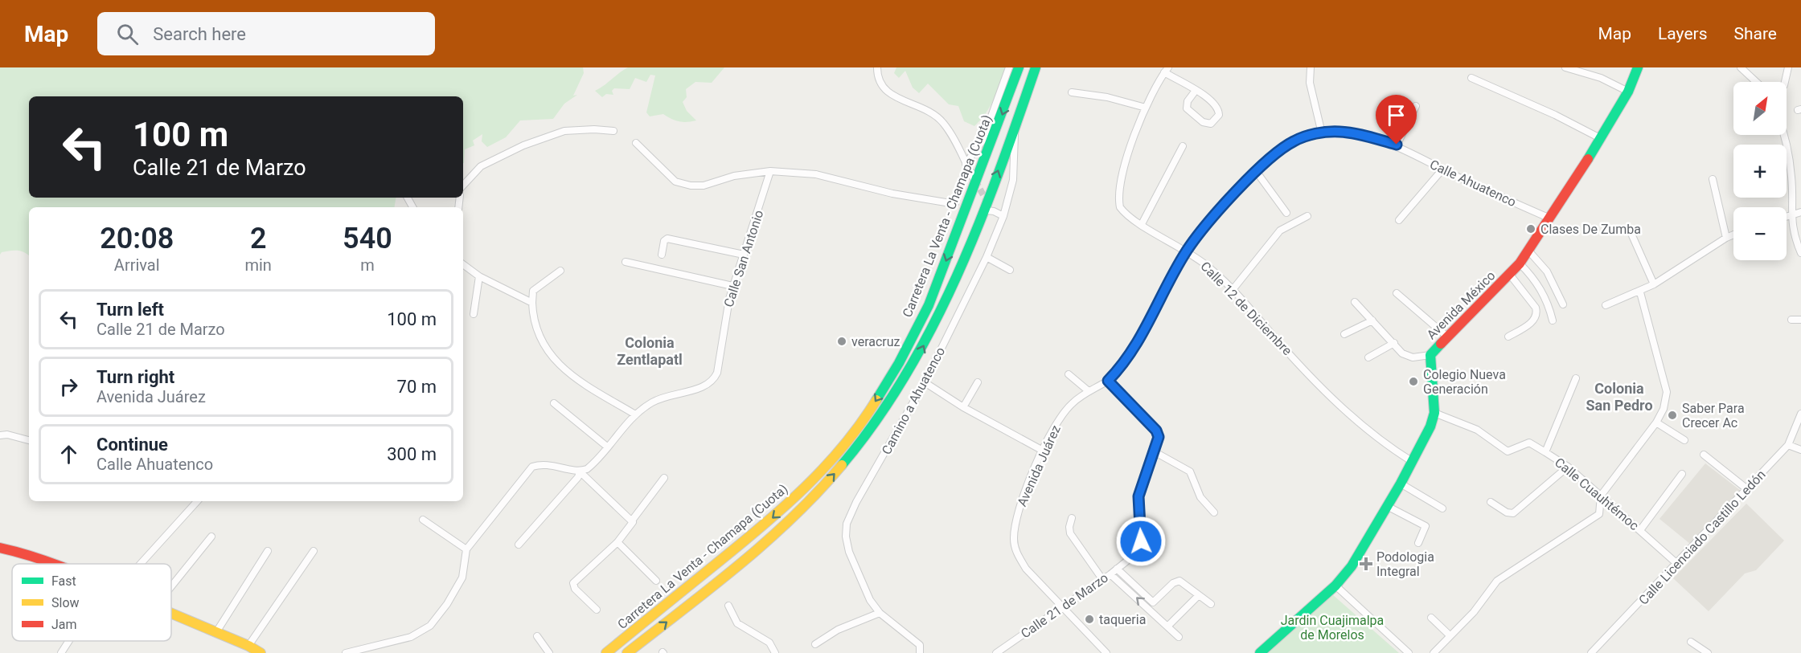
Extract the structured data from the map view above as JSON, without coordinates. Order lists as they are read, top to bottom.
{
  "streets": {
    "main road": ["Carretera La Venta - Chamapa (Cuota)", "Avenida México"],
    "street": [
      "Calle Ahuatenco",
      "Calle San Antonio",
      "Calle 12 de Diciembre",
      "Camino a Ahuatenco",
      "Avenida Juárez",
      "Calle Cuauhtémoc",
      "Calle Licenciado Castillo Ledón",
      "Calle 21 de Marzo"
    ]
  },
  "crossings": [
    ["Calle Ahuatenco", "Avenida México"],
    ["Calle Ahuatenco", "Avenida Juárez"],
    ["Carretera La Venta - Chamapa (Cuota)", "Camino a Ahuatenco"],
    ["Avenida México", "Calle 12 de Diciembre"],
    ["Avenida México", "Calle Cuauhtémoc"],
    ["Calle 12 de Diciembre", "Avenida Juárez"],
    ["Avenida Juárez", "Calle 21 de Marzo"],
    ["Calle Cuauhtémoc", "Calle Licenciado Castillo Ledón"]
  ],
  "districts": ["Colonia Zentlapatl", "Colonia San Pedro"],
  "parks": ["Jardin Cuajimalpa de Morelos"],
  "places": {
    "other": [
      "Clases De Zumba",
      "veracruz",
      "Colegio Nueva Generación",
      "Saber Para Crecer Ac",
      "taqueria"
    ],
    "health": ["Podologia Integral"]
  },
  "legend": ["Fast", "Slow", "Jam"],
  "north": "top right",
  "page": {
    "header": "Map",
    "search": "Search here",
    "nav": ["Map", "Layers", "Share"],
    "map_buttons": ["+", "−"],
    "turn": ["100 m", "Calle 21 de Marzo"],
    "eta": [
      "20:08",
      "Arrival",
      "2",
      "min",
      "540",
      "m"
    ],
    "list": [
      {
        "name": "Turn left",
        "note": "Calle 21 de Marzo",
        "value": "100 m"
      },
      {
        "name": "Turn right",
        "note": "Avenida Juárez",
        "value": "70 m"
      },
      {
        "name": "Continue",
        "note": "Calle Ahuatenco",
        "value": "300 m"
      }
    ]
  }
}
